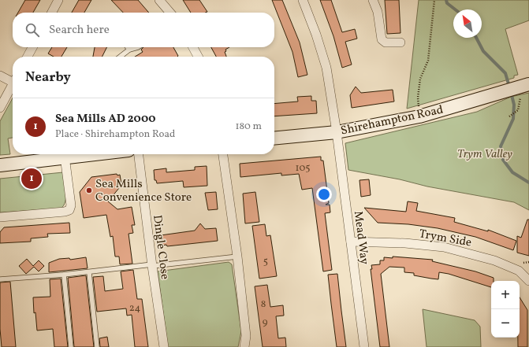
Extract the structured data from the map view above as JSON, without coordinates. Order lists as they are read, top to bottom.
{
  "streets": {
    "main road": ["Shirehampton Road"],
    "street": ["Mead Way", "Trym Side", "Dingle Close"]
  },
  "crossings": [
    ["Shirehampton Road", "Mead Way"],
    ["Mead Way", "Trym Side"]
  ],
  "parks": ["Trym Valley"],
  "places": ["Sea Mills Convenience Store"],
  "house_numbers": [
    "105",
    "5",
    "8",
    "24",
    "9"
  ],
  "north": "top left",
  "page": {
    "search": "Search here",
    "heading": "Nearby",
    "list": [
      {
        "mark": "1",
        "name": "Sea Mills AD 2000",
        "note": "Place · Shirehampton Road",
        "value": "180 m"
      }
    ],
    "pins": "1",
    "map_buttons": ["+", "−"]
  }
}
